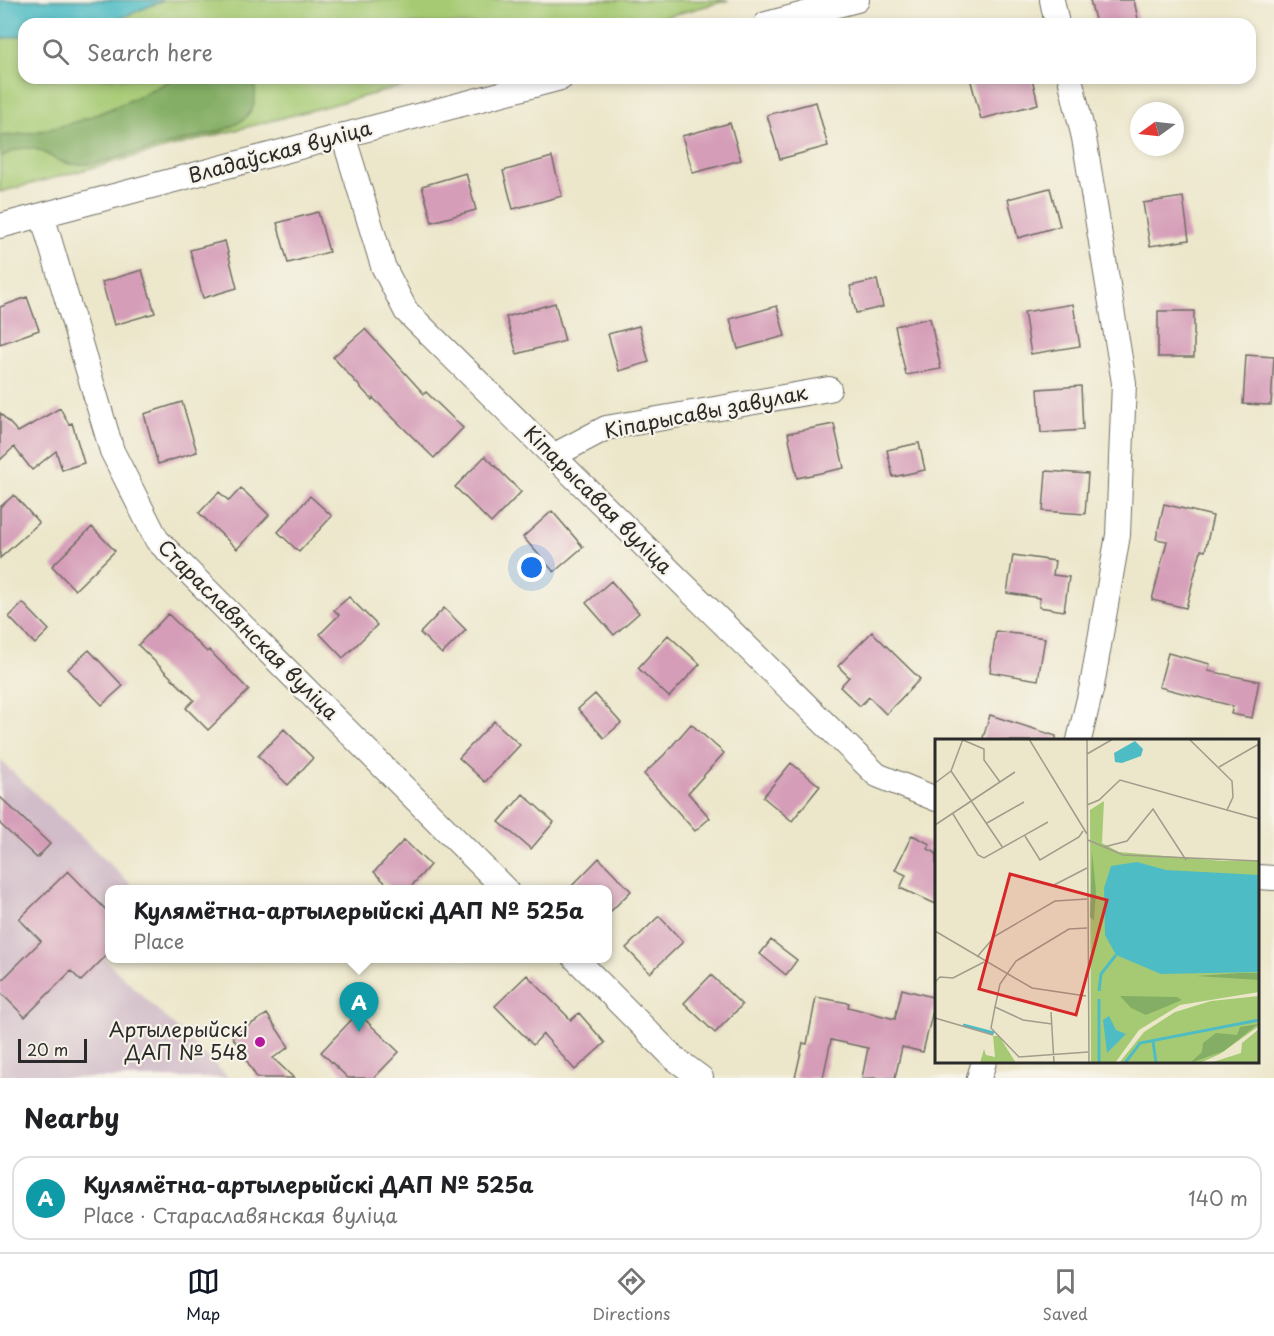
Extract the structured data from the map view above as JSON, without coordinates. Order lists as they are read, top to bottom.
{
  "streets": {
    "street": [
      "Владаўская вуліца",
      "Кіпарысавы завулак",
      "Кіпарысавая вуліца",
      "Стараславянская вуліца"
    ]
  },
  "crossings": [
    ["Владаўская вуліца", "Кіпарысавая вуліца"],
    ["Владаўская вуліца", "Стараславянская вуліца"],
    ["Кіпарысавы завулак", "Кіпарысавая вуліца"]
  ],
  "places": ["Артылерыйскі ДАП № 548"],
  "scale_bar": "20 m",
  "north": "left",
  "page": {
    "search": "Search here",
    "popup": ["Кулямётна-артылерыйскі ДАП № 525а", "Place"],
    "pins": "A",
    "scale": "20 m",
    "heading": "Nearby",
    "list": [
      {
        "mark": "A",
        "name": "Кулямётна-артылерыйскі ДАП № 525а",
        "note": "Place · Стараславянская вуліца",
        "value": "140 m"
      }
    ],
    "nav": ["Map", "Directions", "Saved"]
  }
}
